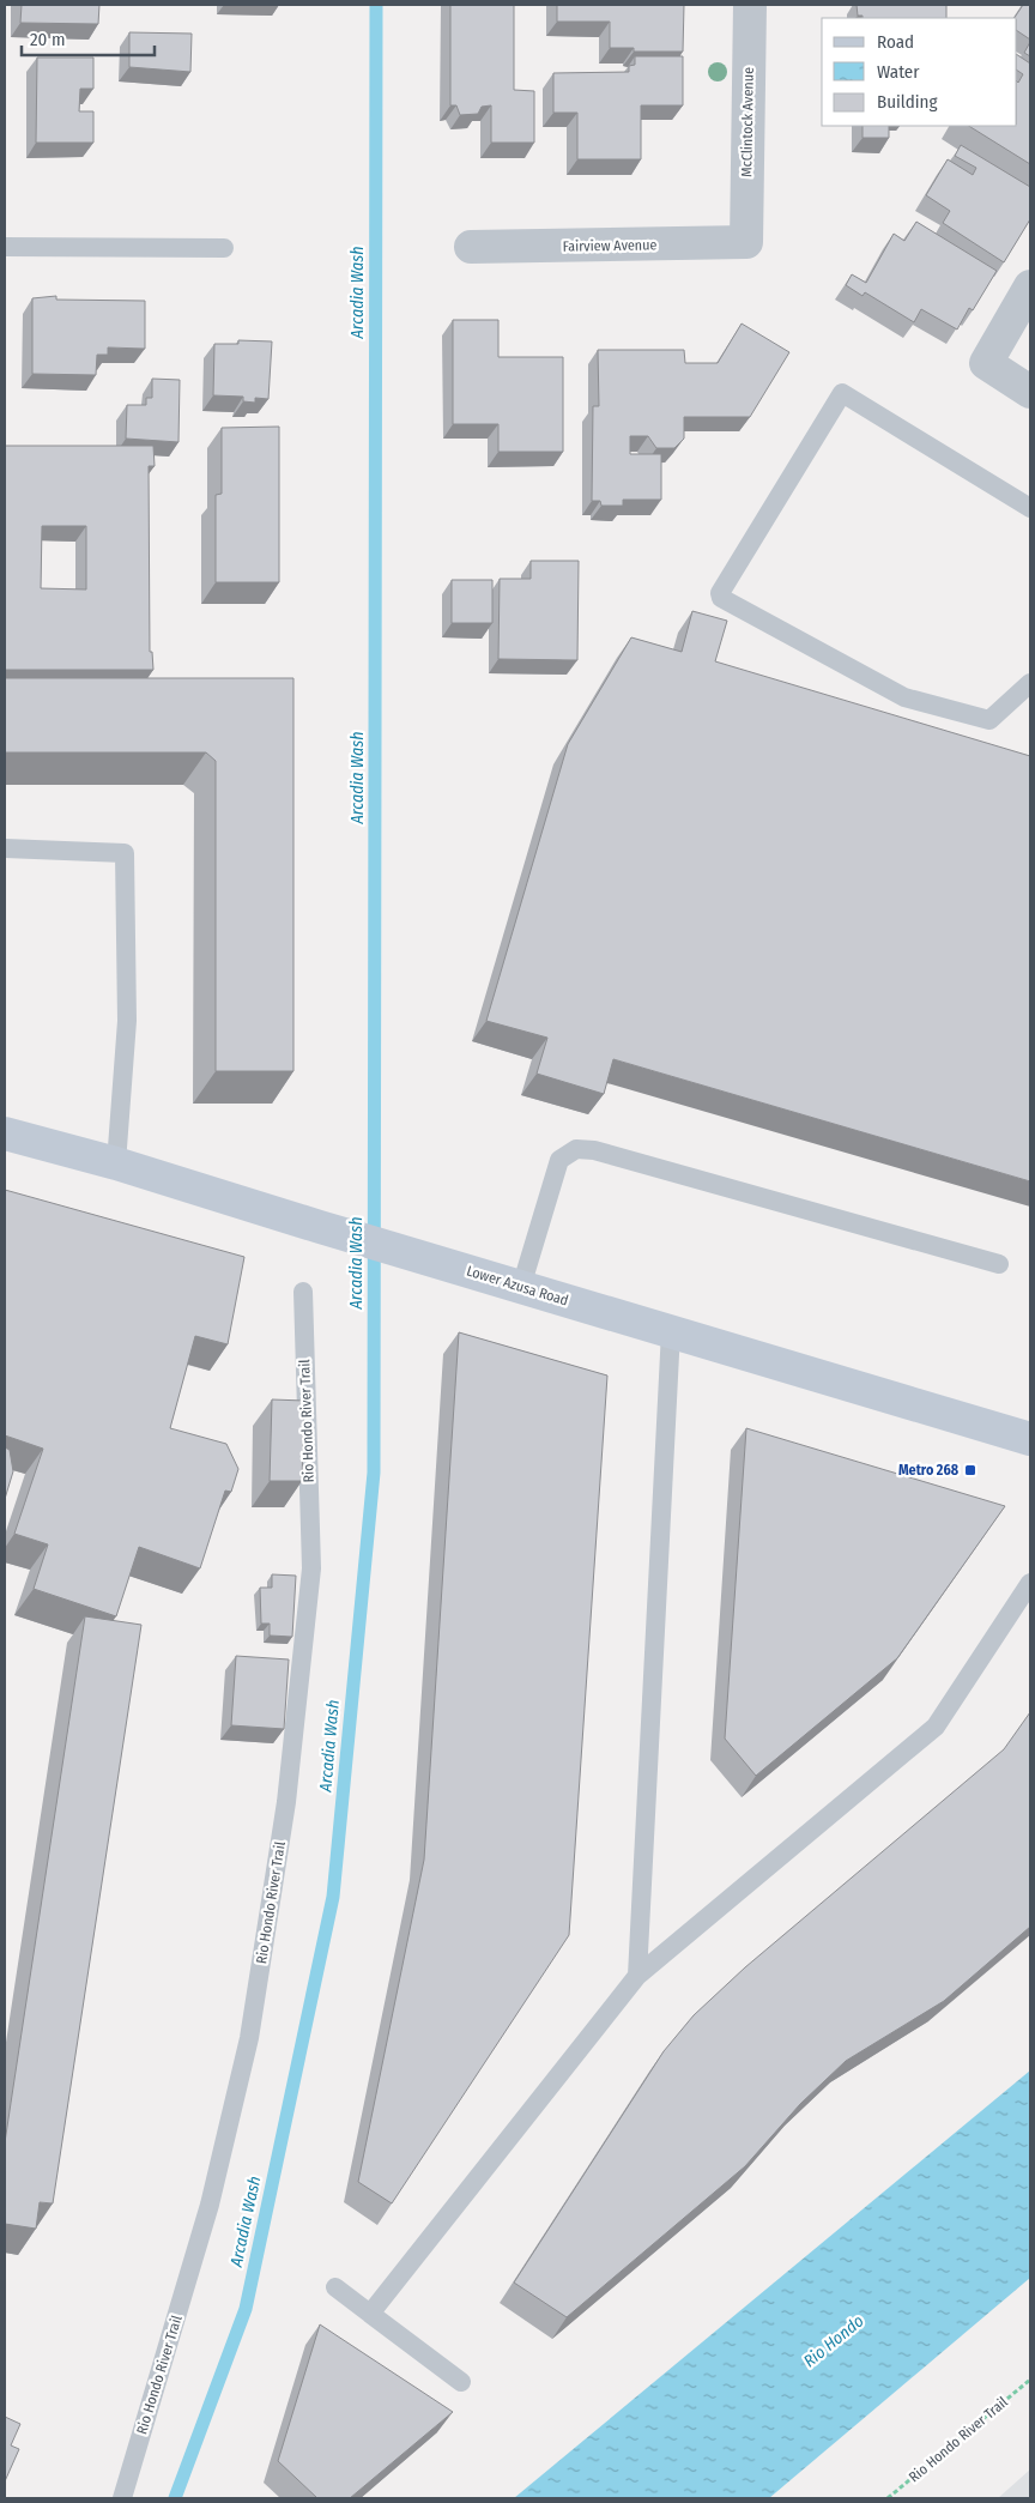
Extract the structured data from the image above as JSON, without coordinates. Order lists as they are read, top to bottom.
{
  "streets": {
    "main road": ["Lower Azusa Road"],
    "street": ["McClintock Avenue", "Fairview Avenue"],
    "lane": ["Rio Hondo River Trail"]
  },
  "crossings": [
    ["McClintock Avenue", "Fairview Avenue"]
  ],
  "water": ["Arcadia Wash", "Rio Hondo"],
  "places": {
    "transit": ["Metro 268"]
  },
  "legend": ["Road", "Water", "Building"],
  "scale_bar": "20 m"
}
